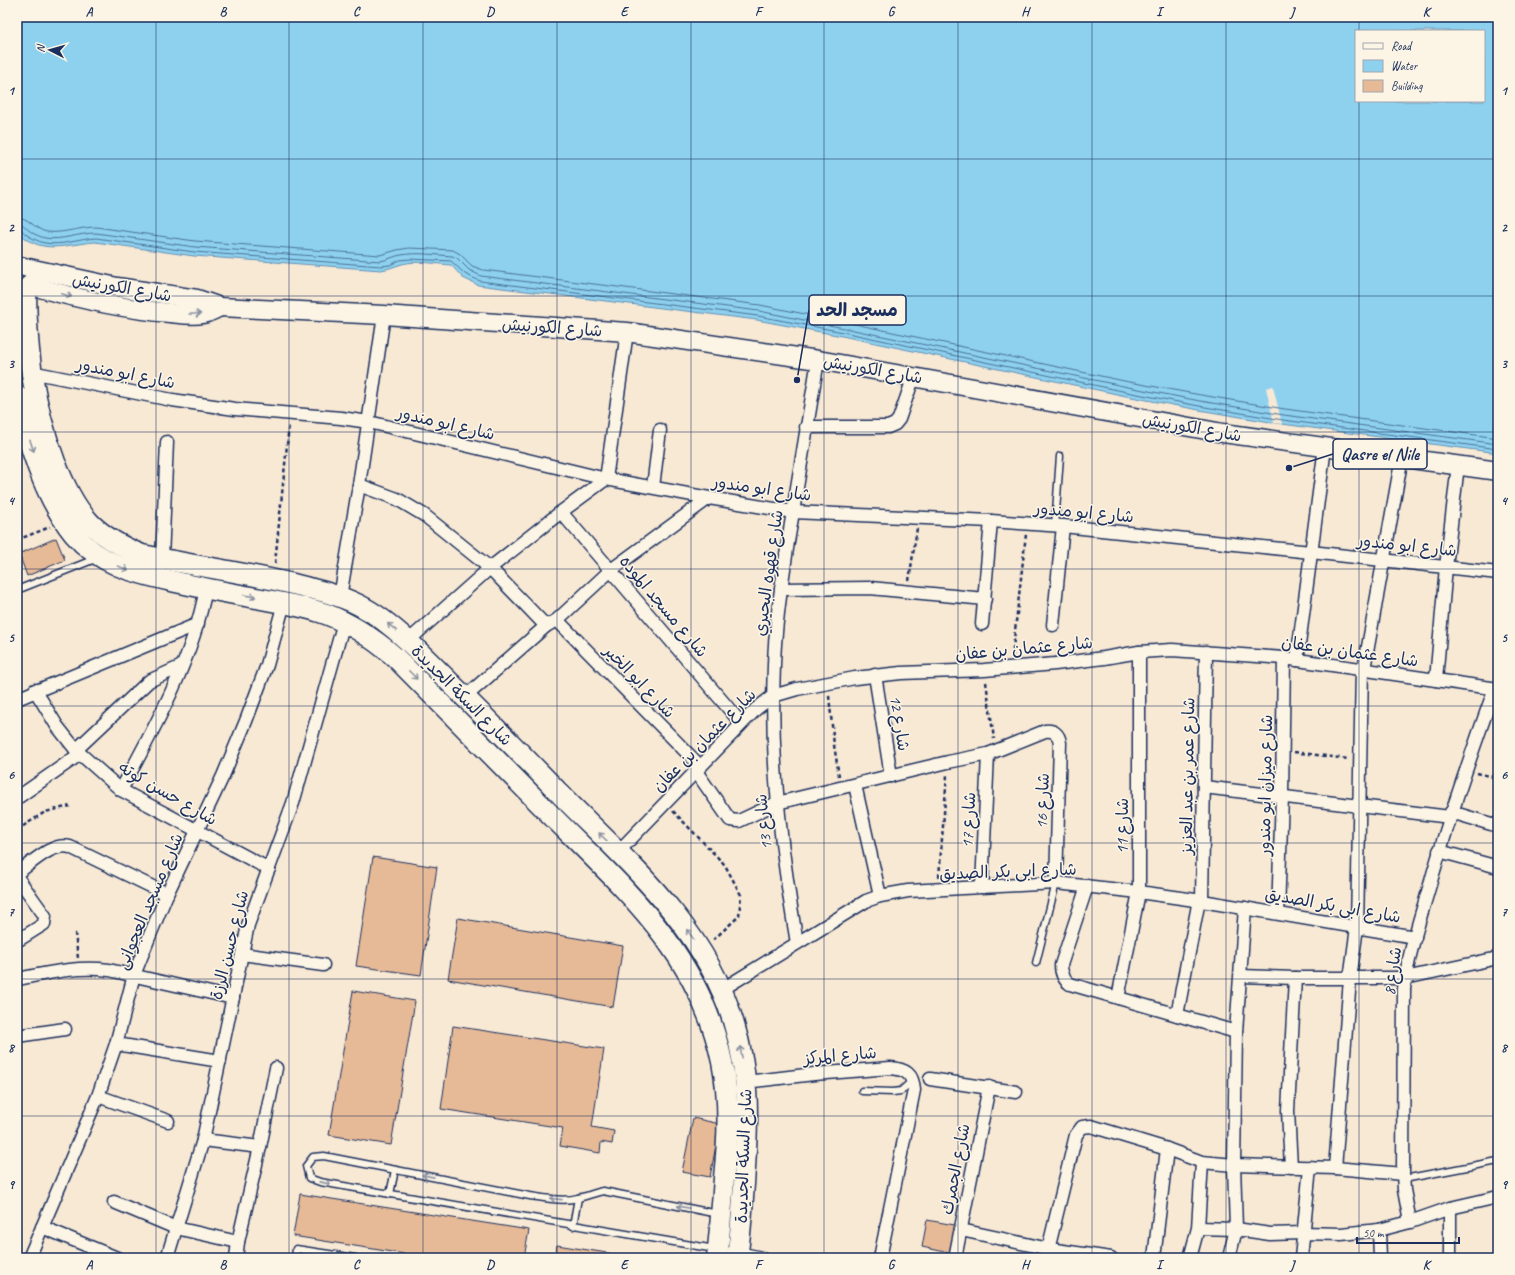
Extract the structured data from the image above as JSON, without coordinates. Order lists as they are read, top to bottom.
{
  "streets": {
    "main road": ["شارع الكورنيش", "شارع السكة الجديدة"],
    "street": [
      "شارع ابو مندور",
      "شارع قهوه البحيري",
      "شارع مسجد الموده",
      "شارع عثمان بن عفان",
      "شارع ابو الخير",
      "شارع 12",
      "شارع عمر بن عبد العزيز",
      "شارع ميزان ابو مندور",
      "شارع حسن كوته",
      "شارع 16",
      "شارع 17",
      "شارع 13",
      "شارع 11",
      "شارع ابى بكر الصديق",
      "شارع مسجد العجوانى",
      "شارع حسن الرزة",
      "شارع 8",
      "شارع المركز",
      "شارع الجمرك"
    ]
  },
  "crossings": [
    ["شارع الكورنيش", "شارع قهوه البحيري"],
    ["شارع الكورنيش", "شارع السكة الجديدة"],
    ["شارع ابو مندور", "شارع قهوه البحيري"],
    ["شارع ابو مندور", "شارع السكة الجديدة"],
    ["شارع قهوه البحيري", "شارع عثمان بن عفان"],
    ["شارع قهوه البحيري", "شارع 13"],
    ["شارع مسجد الموده", "شارع عثمان بن عفان"],
    ["شارع عثمان بن عفان", "شارع ابو الخير"],
    ["شارع عثمان بن عفان", "شارع السكة الجديدة"],
    ["شارع عثمان بن عفان", "شارع 12"],
    ["شارع عثمان بن عفان", "شارع عمر بن عبد العزيز"],
    ["شارع عثمان بن عفان", "شارع ميزان ابو مندور"],
    ["شارع عثمان بن عفان", "شارع 13"],
    ["شارع عثمان بن عفان", "شارع 11"],
    ["شارع عثمان بن عفان", "شارع 8"],
    ["شارع ابو الخير", "شارع 12"],
    ["شارع ابو الخير", "شارع 16"],
    ["شارع ابو الخير", "شارع 17"],
    ["شارع ابو الخير", "شارع 13"],
    ["شارع السكة الجديدة", "شارع ابى بكر الصديق"],
    ["شارع السكة الجديدة", "شارع مسجد العجوانى"],
    ["شارع السكة الجديدة", "شارع حسن الرزة"],
    ["شارع السكة الجديدة", "شارع المركز"],
    ["شارع عمر بن عبد العزيز", "شارع ابى بكر الصديق"],
    ["شارع ميزان ابو مندور", "شارع ابى بكر الصديق"],
    ["شارع حسن كوته", "شارع مسجد العجوانى"],
    ["شارع حسن كوته", "شارع حسن الرزة"],
    ["شارع 16", "شارع ابى بكر الصديق"],
    ["شارع 17", "شارع ابى بكر الصديق"],
    ["شارع 13", "شارع ابى بكر الصديق"],
    ["شارع 11", "شارع ابى بكر الصديق"],
    ["شارع ابى بكر الصديق", "شارع 8"]
  ],
  "places": ["مسجد الحد", "Qasre el Nile"],
  "legend": ["Road", "Water", "Building"],
  "scale_bar": "50 m",
  "north": "left",
  "grid": {
    "columns": [
      "A",
      "B",
      "C",
      "D",
      "E",
      "F",
      "G",
      "H",
      "I",
      "J",
      "K"
    ],
    "rows": [
      "1",
      "2",
      "3",
      "4",
      "5",
      "6",
      "7",
      "8",
      "9"
    ]
  }
}
